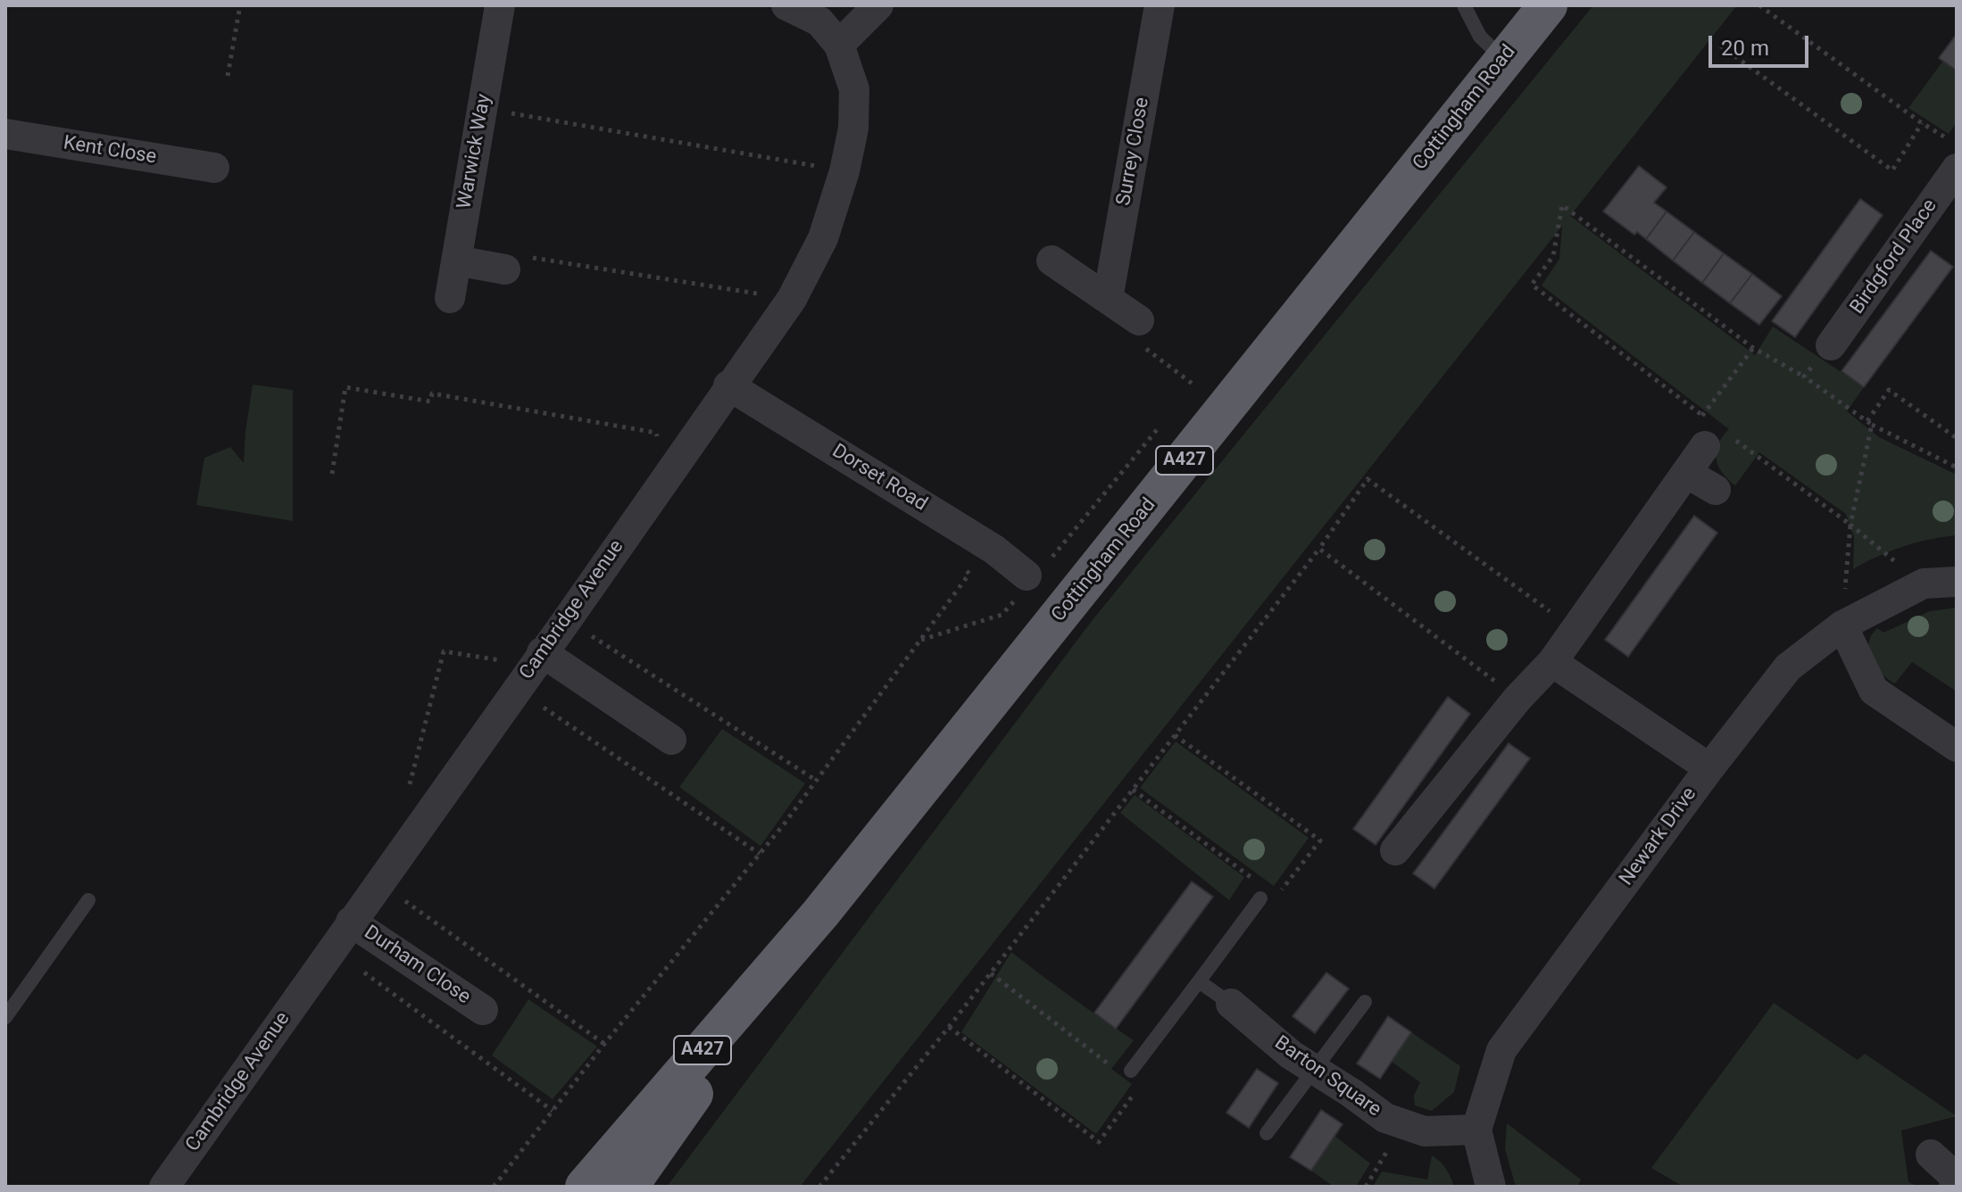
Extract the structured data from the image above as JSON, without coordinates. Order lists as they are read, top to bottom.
{
  "streets": {
    "highway": ["Cottingham Road", "A427"],
    "street": [
      "Kent Close",
      "Warwick Way",
      "Surrey Close",
      "Birdgford Place",
      "Dorset Road",
      "Cambridge Avenue",
      "Newark Drive",
      "Durham Close",
      "Barton Square"
    ]
  },
  "crossings": [
    ["Dorset Road", "Cambridge Avenue"],
    ["Cambridge Avenue", "Durham Close"],
    ["Newark Drive", "Barton Square"]
  ],
  "scale_bar": "20 m"
}
